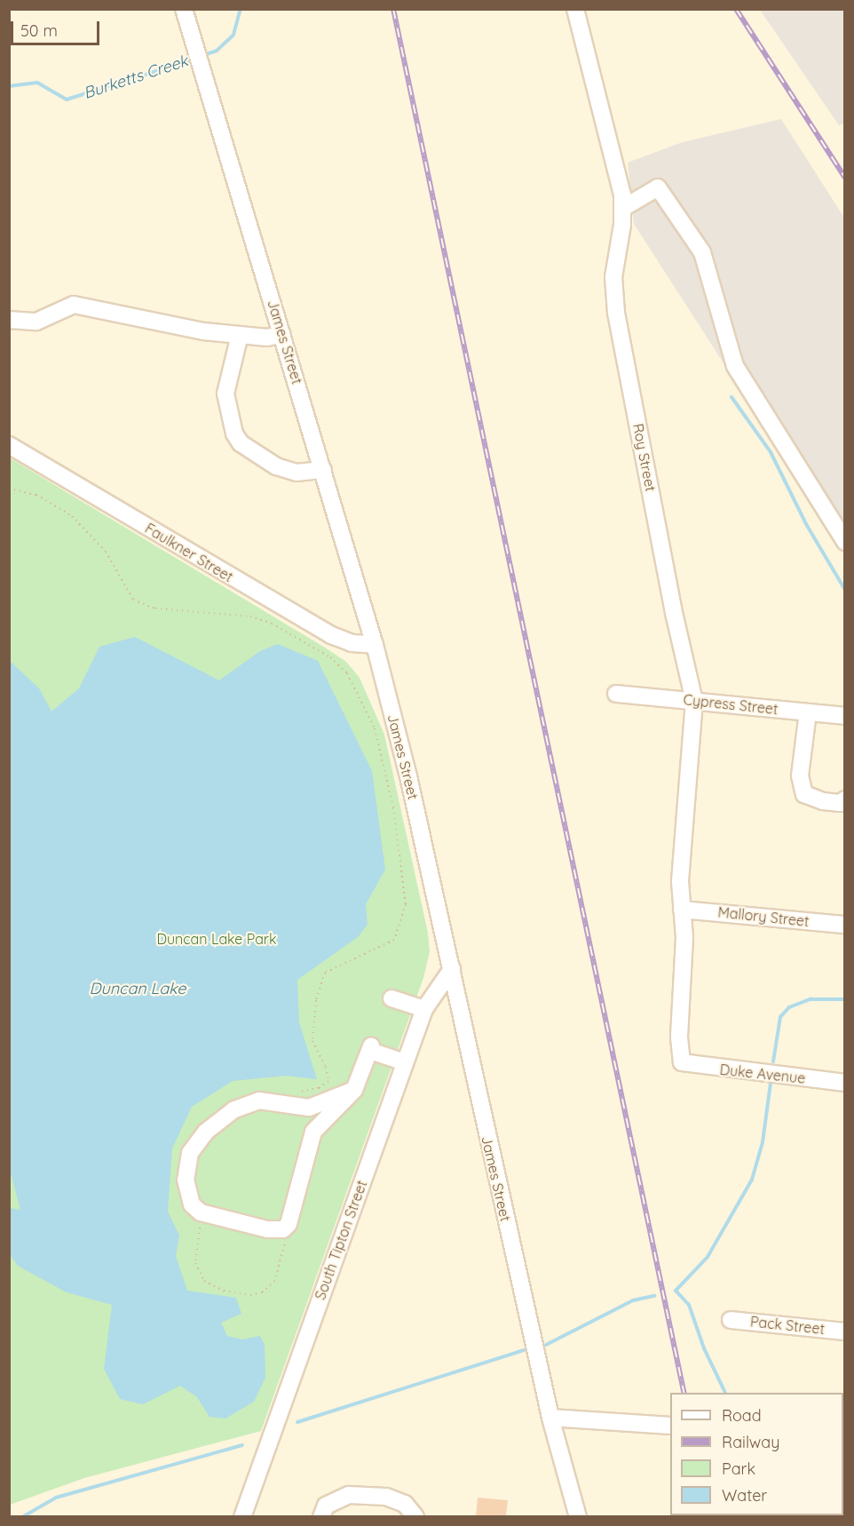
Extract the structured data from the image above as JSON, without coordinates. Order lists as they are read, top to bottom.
{
  "streets": {
    "street": [
      "James Street",
      "Roy Street",
      "Faulkner Street",
      "Cypress Street",
      "Mallory Street",
      "Duke Avenue",
      "South Tipton Street",
      "Pack Street"
    ]
  },
  "crossings": [
    ["James Street", "Faulkner Street"],
    ["James Street", "South Tipton Street"],
    ["Roy Street", "Cypress Street"],
    ["Roy Street", "Mallory Street"],
    ["Roy Street", "Duke Avenue"]
  ],
  "water": ["Burketts Creek", "Duncan Lake"],
  "parks": ["Duncan Lake Park"],
  "legend": [
    "Road",
    "Railway",
    "Park",
    "Water"
  ],
  "scale_bar": "50 m"
}
